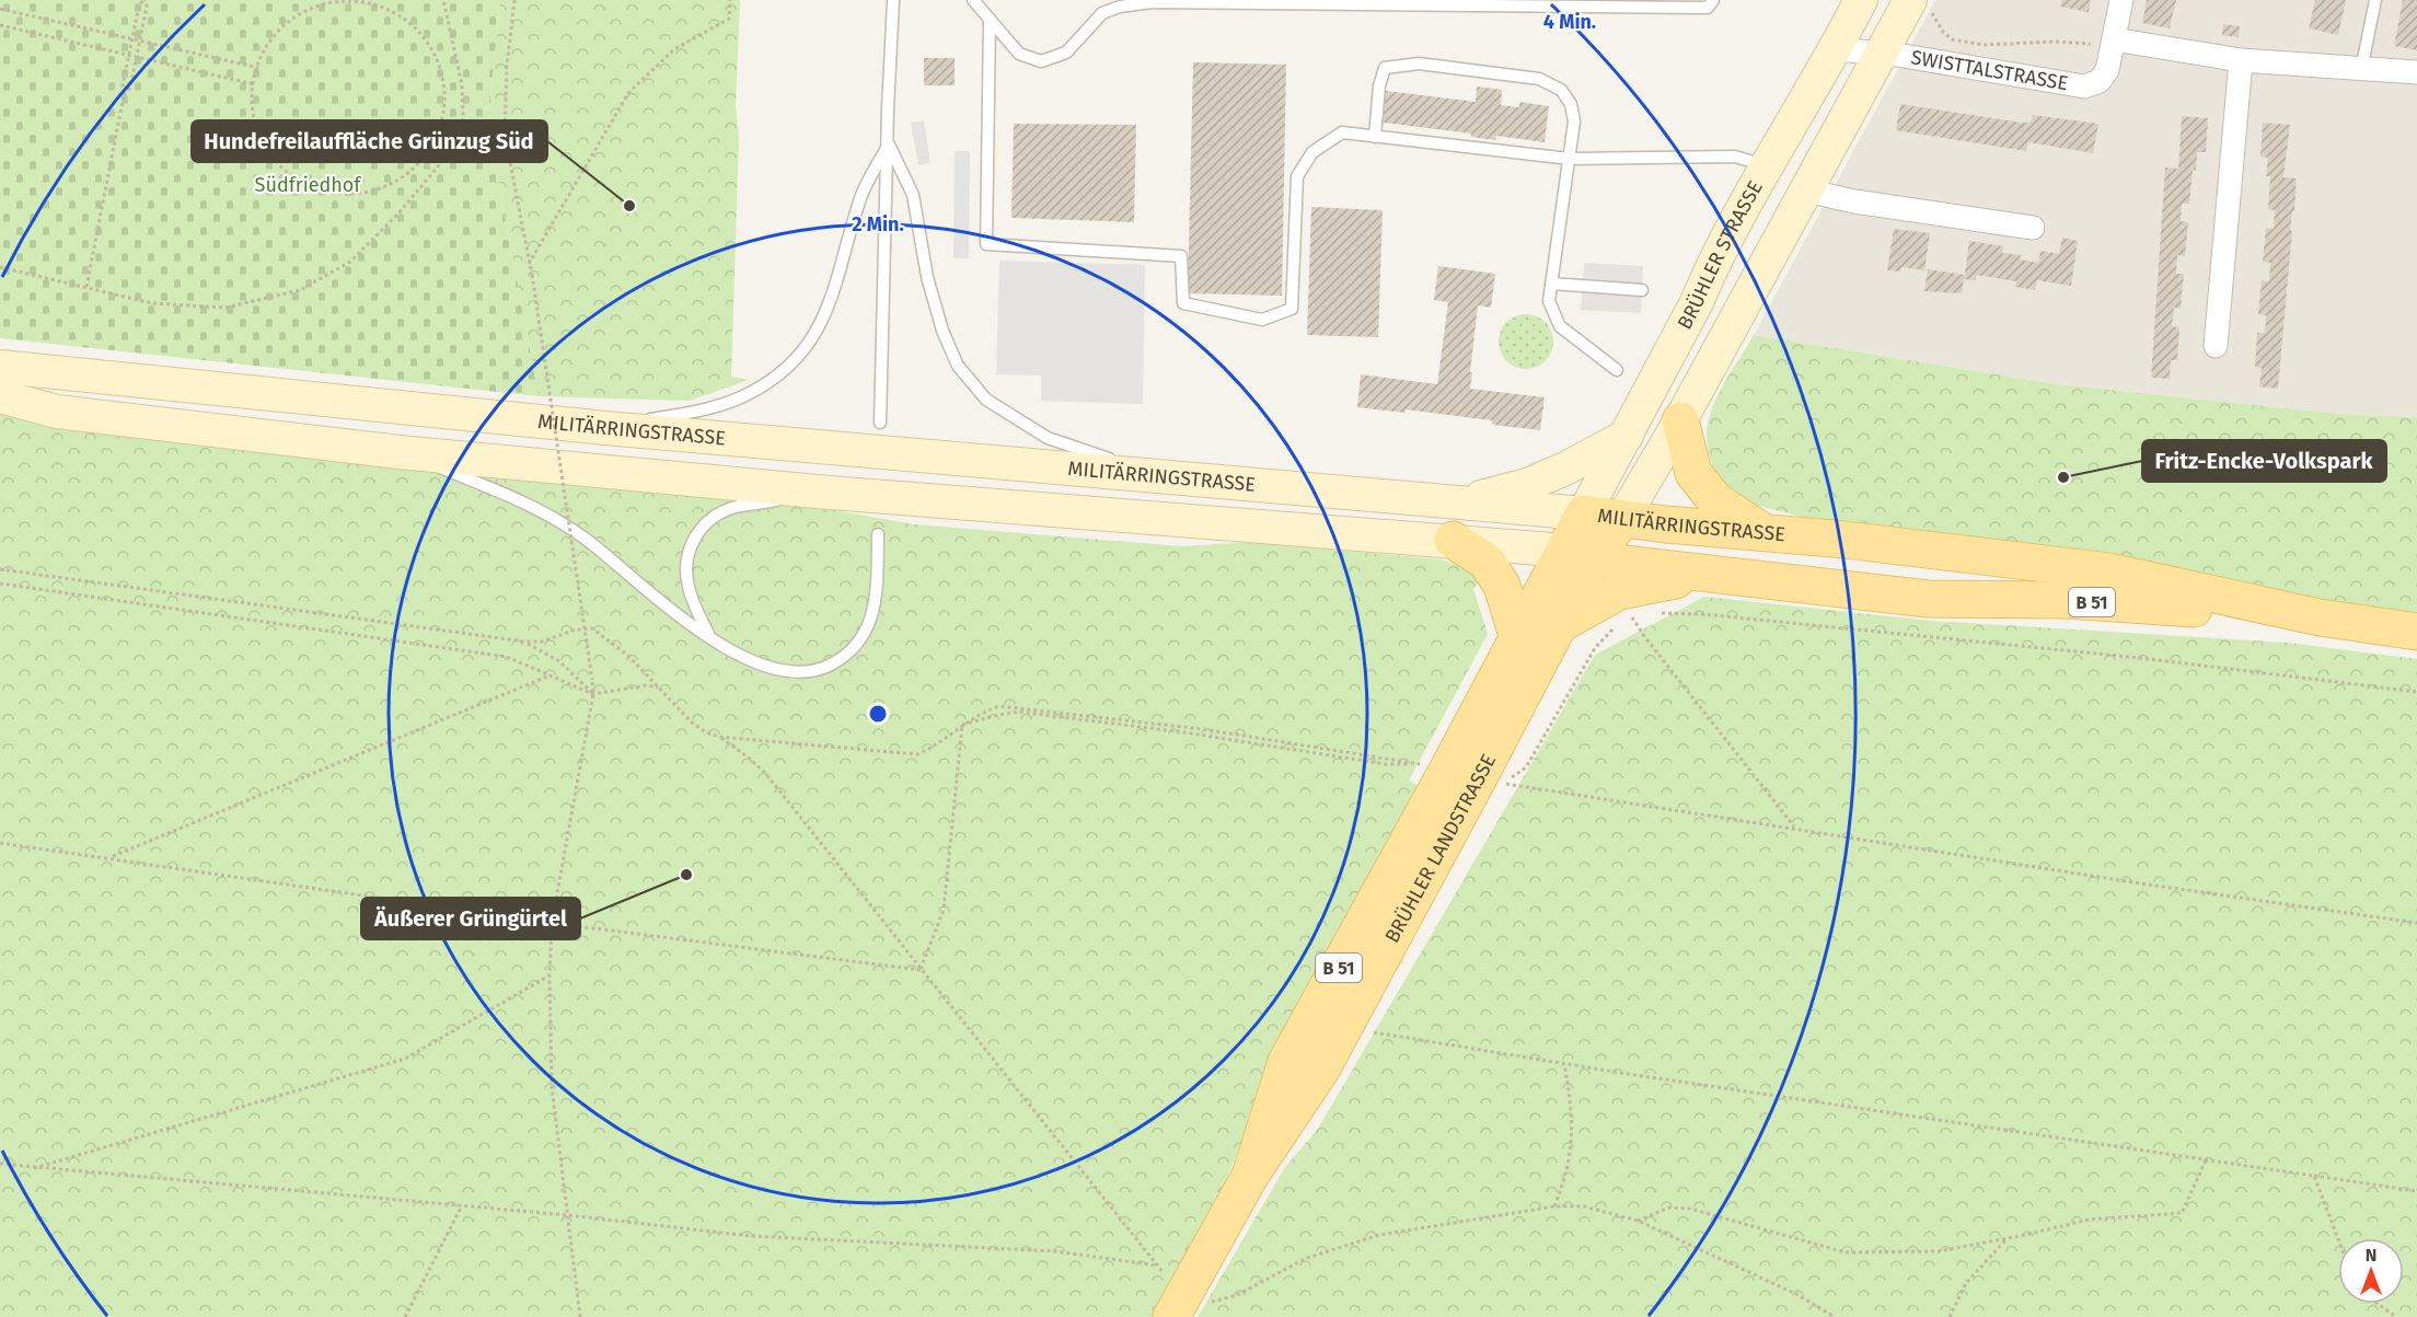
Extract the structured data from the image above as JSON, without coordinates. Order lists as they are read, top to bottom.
{
  "streets": {
    "main road": [
      "BRÜHLER STRASSE",
      "MILITÄRRINGSTRASSE",
      "B 51",
      "BRÜHLER LANDSTRASSE"
    ],
    "street": ["SWISTTALSTRASSE"]
  },
  "crossings": [
    ["SWISTTALSTRASSE", "BRÜHLER STRASSE"],
    ["BRÜHLER STRASSE", "MILITÄRRINGSTRASSE"],
    ["BRÜHLER STRASSE", "B 51"],
    ["BRÜHLER STRASSE", "BRÜHLER LANDSTRASSE"],
    ["MILITÄRRINGSTRASSE", "B 51"],
    ["MILITÄRRINGSTRASSE", "BRÜHLER LANDSTRASSE"],
    ["B 51", "BRÜHLER LANDSTRASSE"]
  ],
  "parks": ["Südfriedhof"],
  "places": ["Hundefreilauffläche Grünzug Süd", "Fritz-Encke-Volkspark", "Äußerer Grüngürtel"],
  "north": "top",
  "rings": ["4 Min.", "2 Min."]
}
